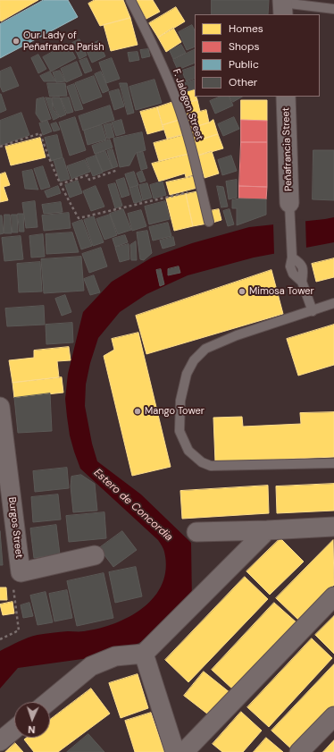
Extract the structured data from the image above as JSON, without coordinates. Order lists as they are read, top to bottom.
{
  "streets": {
    "street": ["Peñafrancia Street", "Burgos Street"],
    "lane": ["F. Jalogon Street"]
  },
  "water": ["Estero de Concordia"],
  "places": ["Our Lady of Peñafranca Parish", "Mimosa Tower", "Mango Tower"],
  "legend": [
    "Homes",
    "Shops",
    "Public",
    "Other"
  ],
  "north": "bottom"
}
